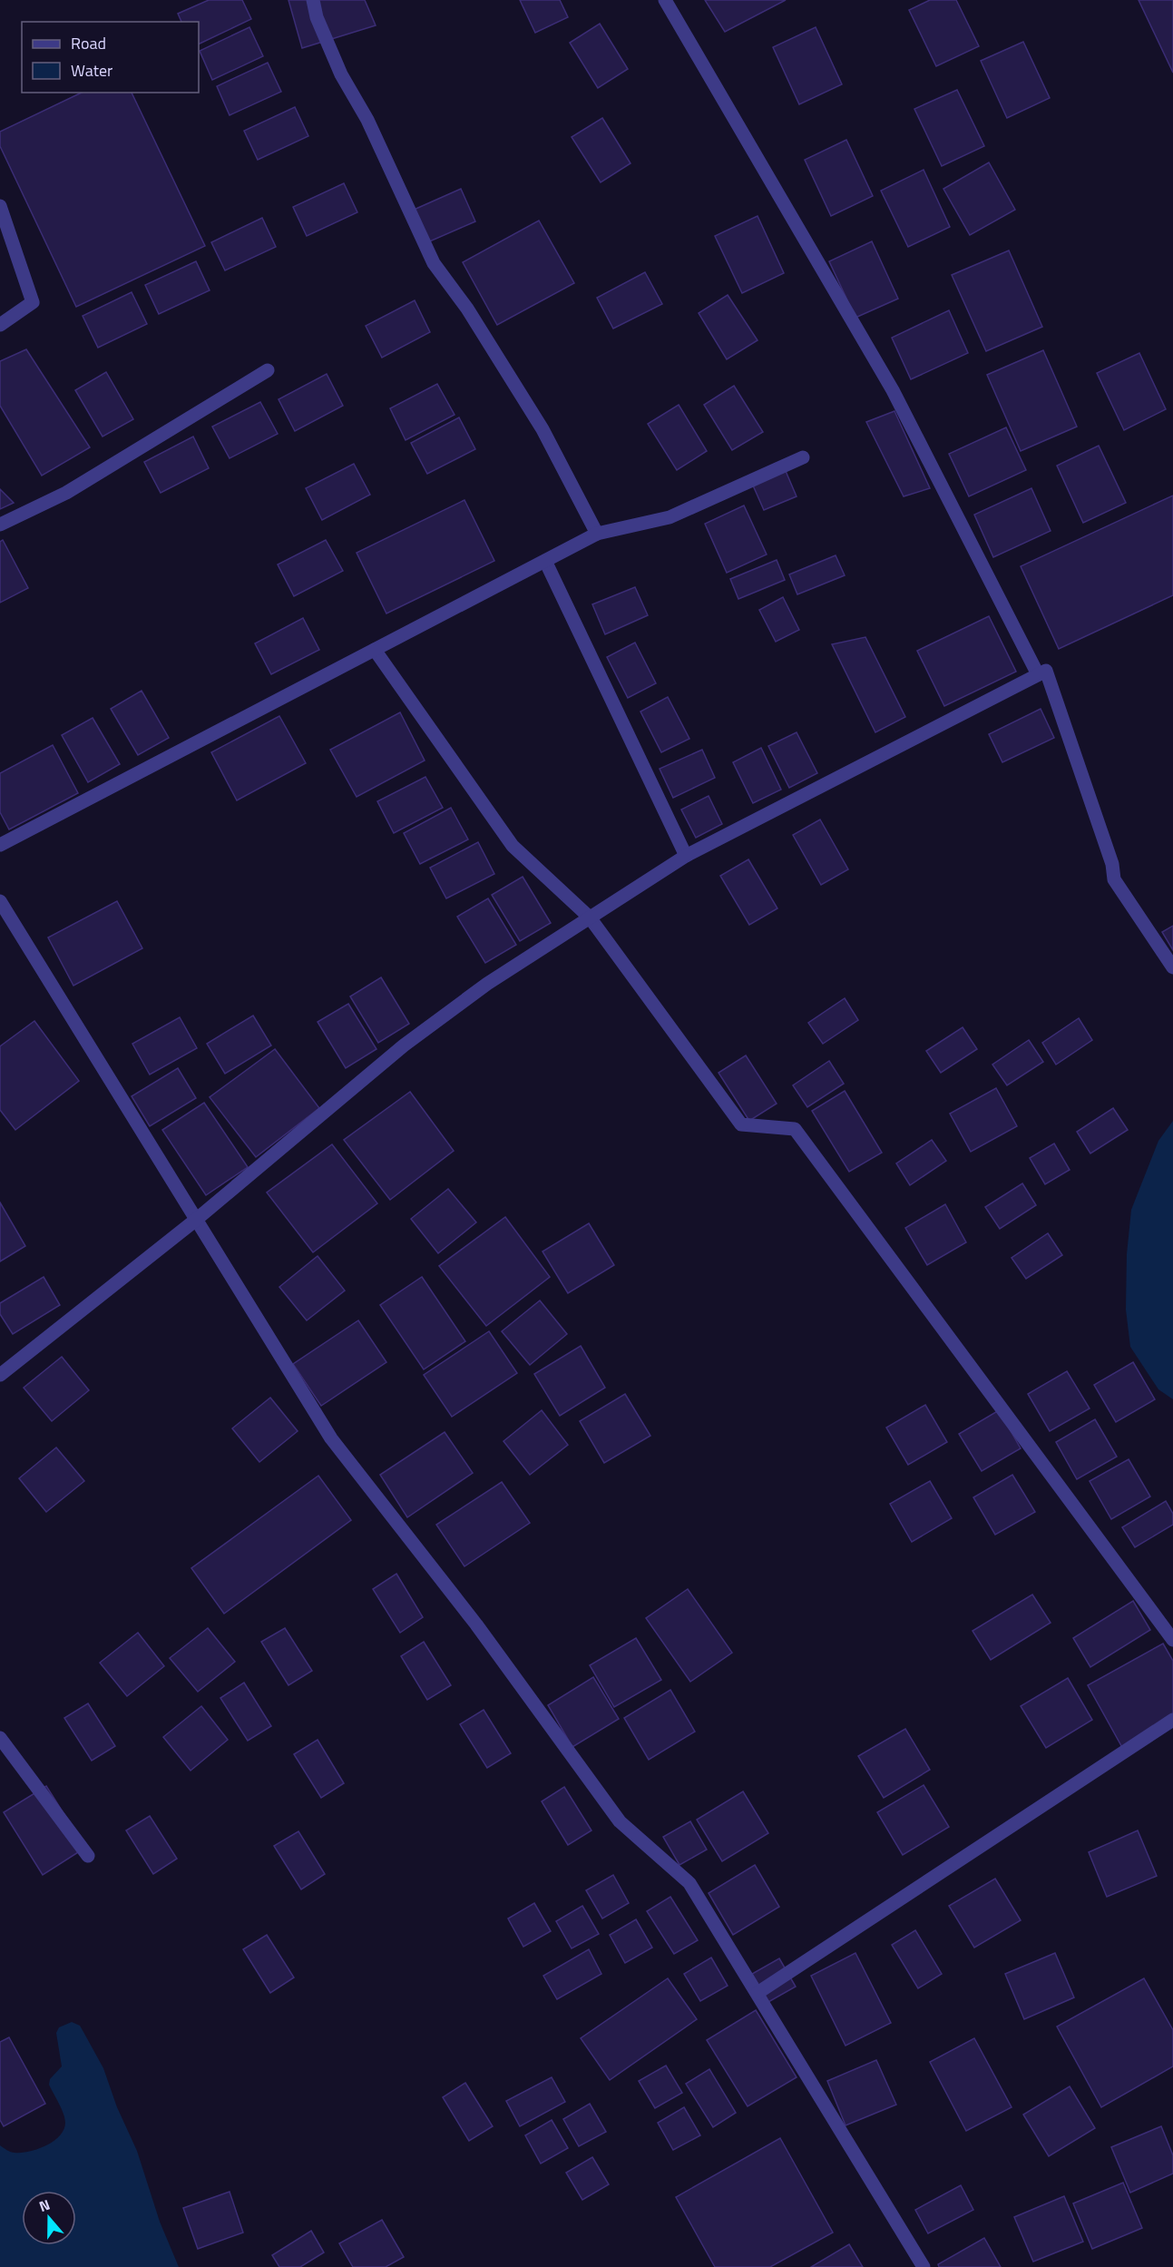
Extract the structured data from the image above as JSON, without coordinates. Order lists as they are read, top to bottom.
{
  "legend": ["Road", "Water"],
  "north": "top"
}
